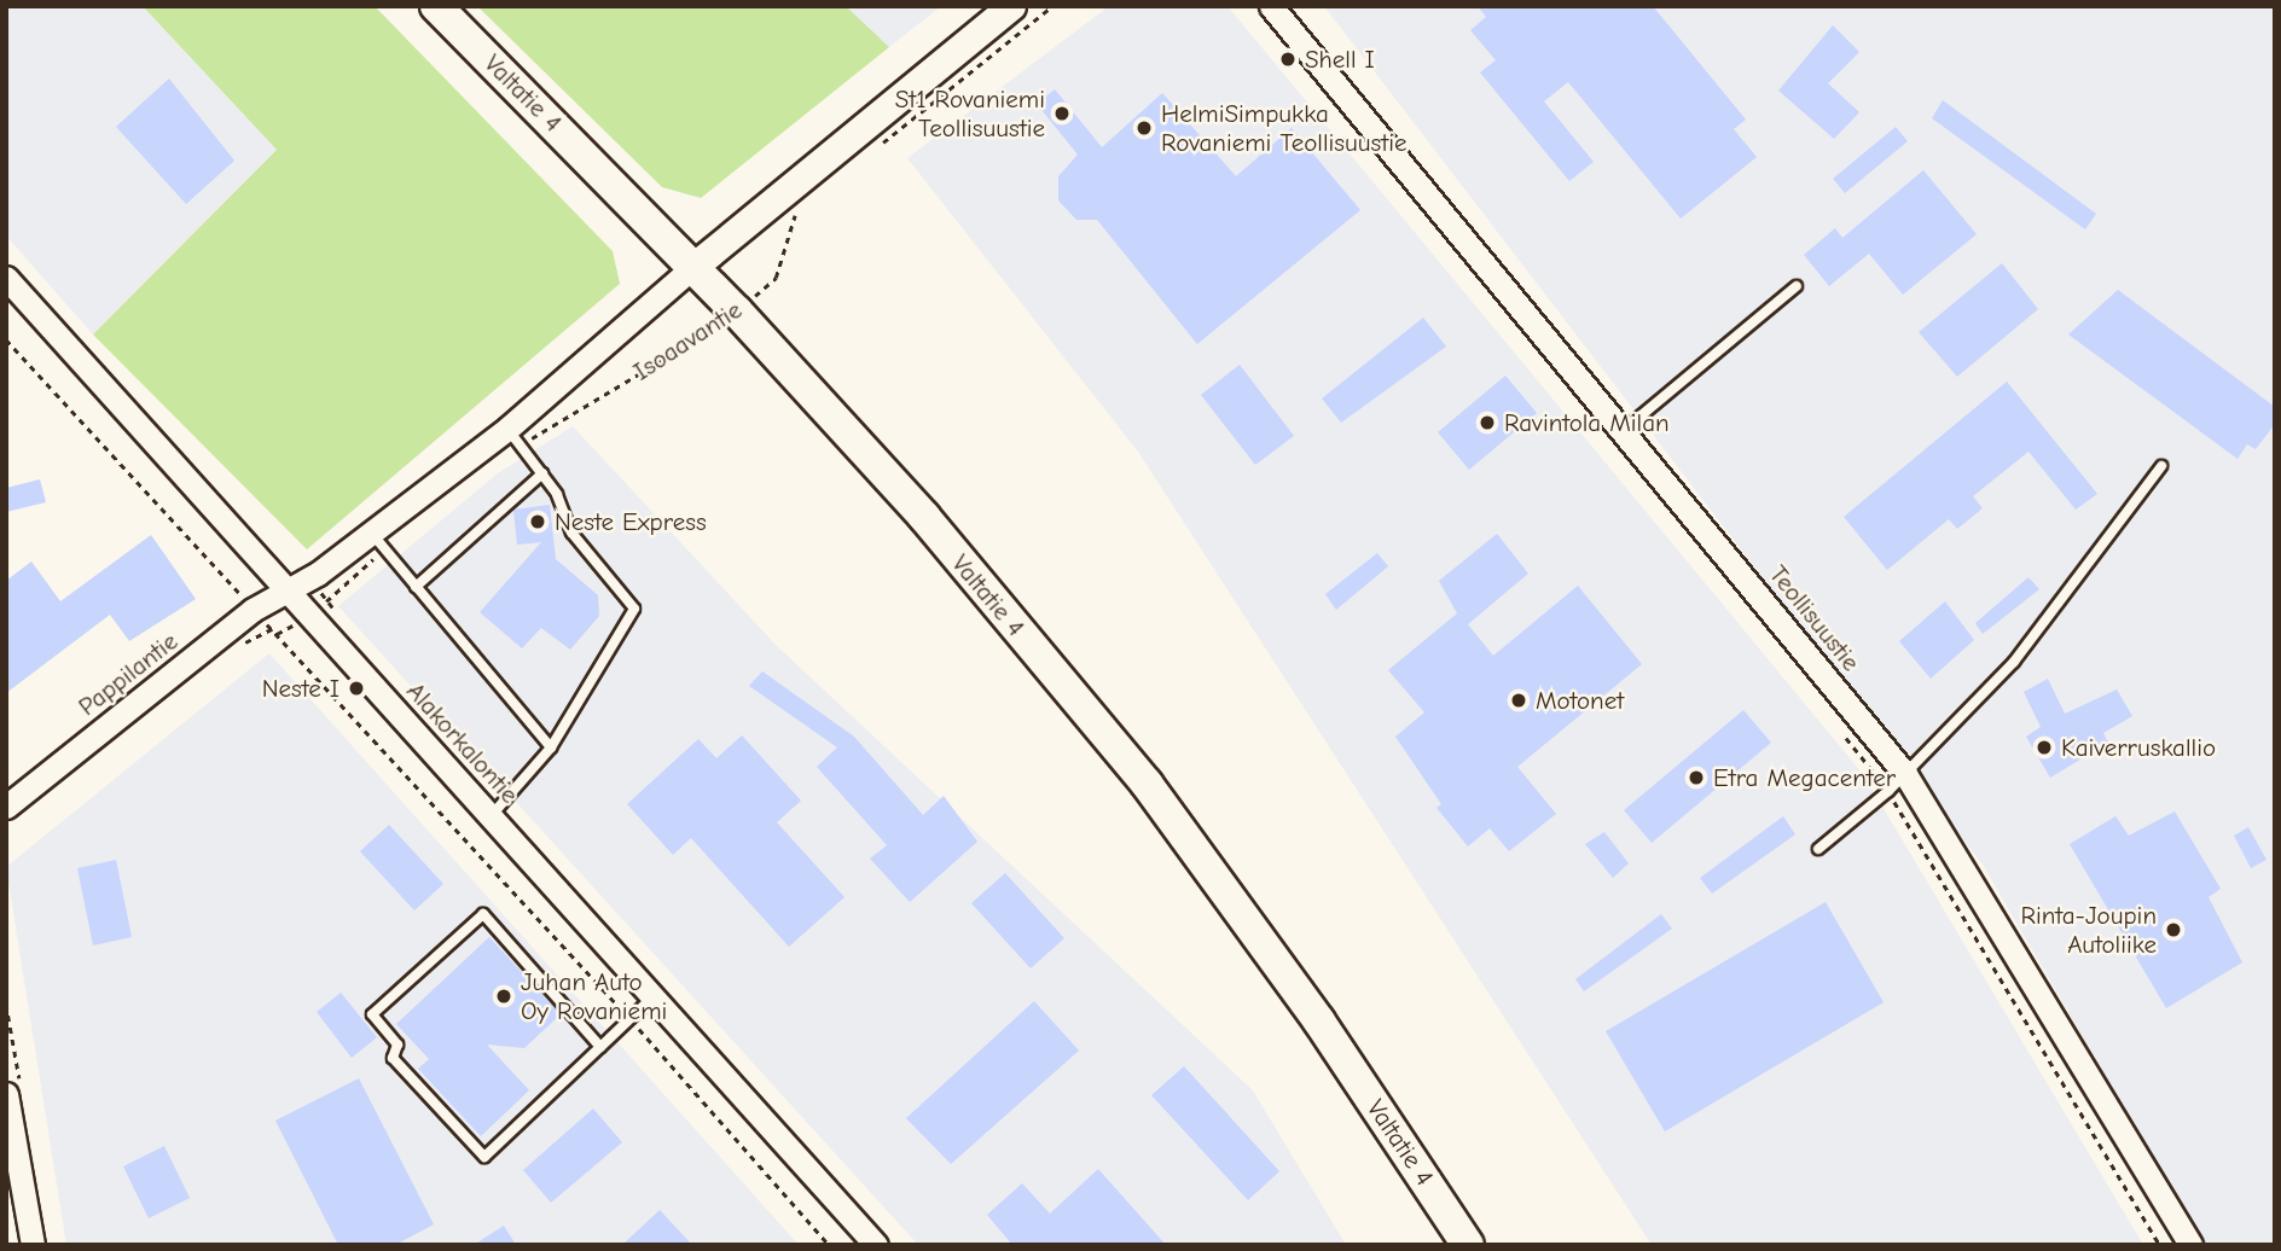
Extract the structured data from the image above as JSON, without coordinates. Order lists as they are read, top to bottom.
{
  "streets": {
    "highway": ["Valtatie 4"],
    "main road": ["Isoaavantie"],
    "street": ["Teollisuustie", "Pappilantie", "Alakorkalontie"]
  },
  "crossings": [
    ["Valtatie 4", "Isoaavantie"],
    ["Isoaavantie", "Pappilantie"],
    ["Isoaavantie", "Alakorkalontie"],
    ["Pappilantie", "Alakorkalontie"]
  ],
  "places": [
    "Shell I",
    "St1 Rovaniemi Teollisuustie",
    "HelmiSimpukka Rovaniemi Teollisuustie",
    "Ravintola Milan",
    "Neste Express",
    "Neste I",
    "Motonet",
    "Kaiverruskallio",
    "Etra Megacenter",
    "Rinta-Joupin Autoliike",
    "Juhan Auto Oy Rovaniemi"
  ]
}
